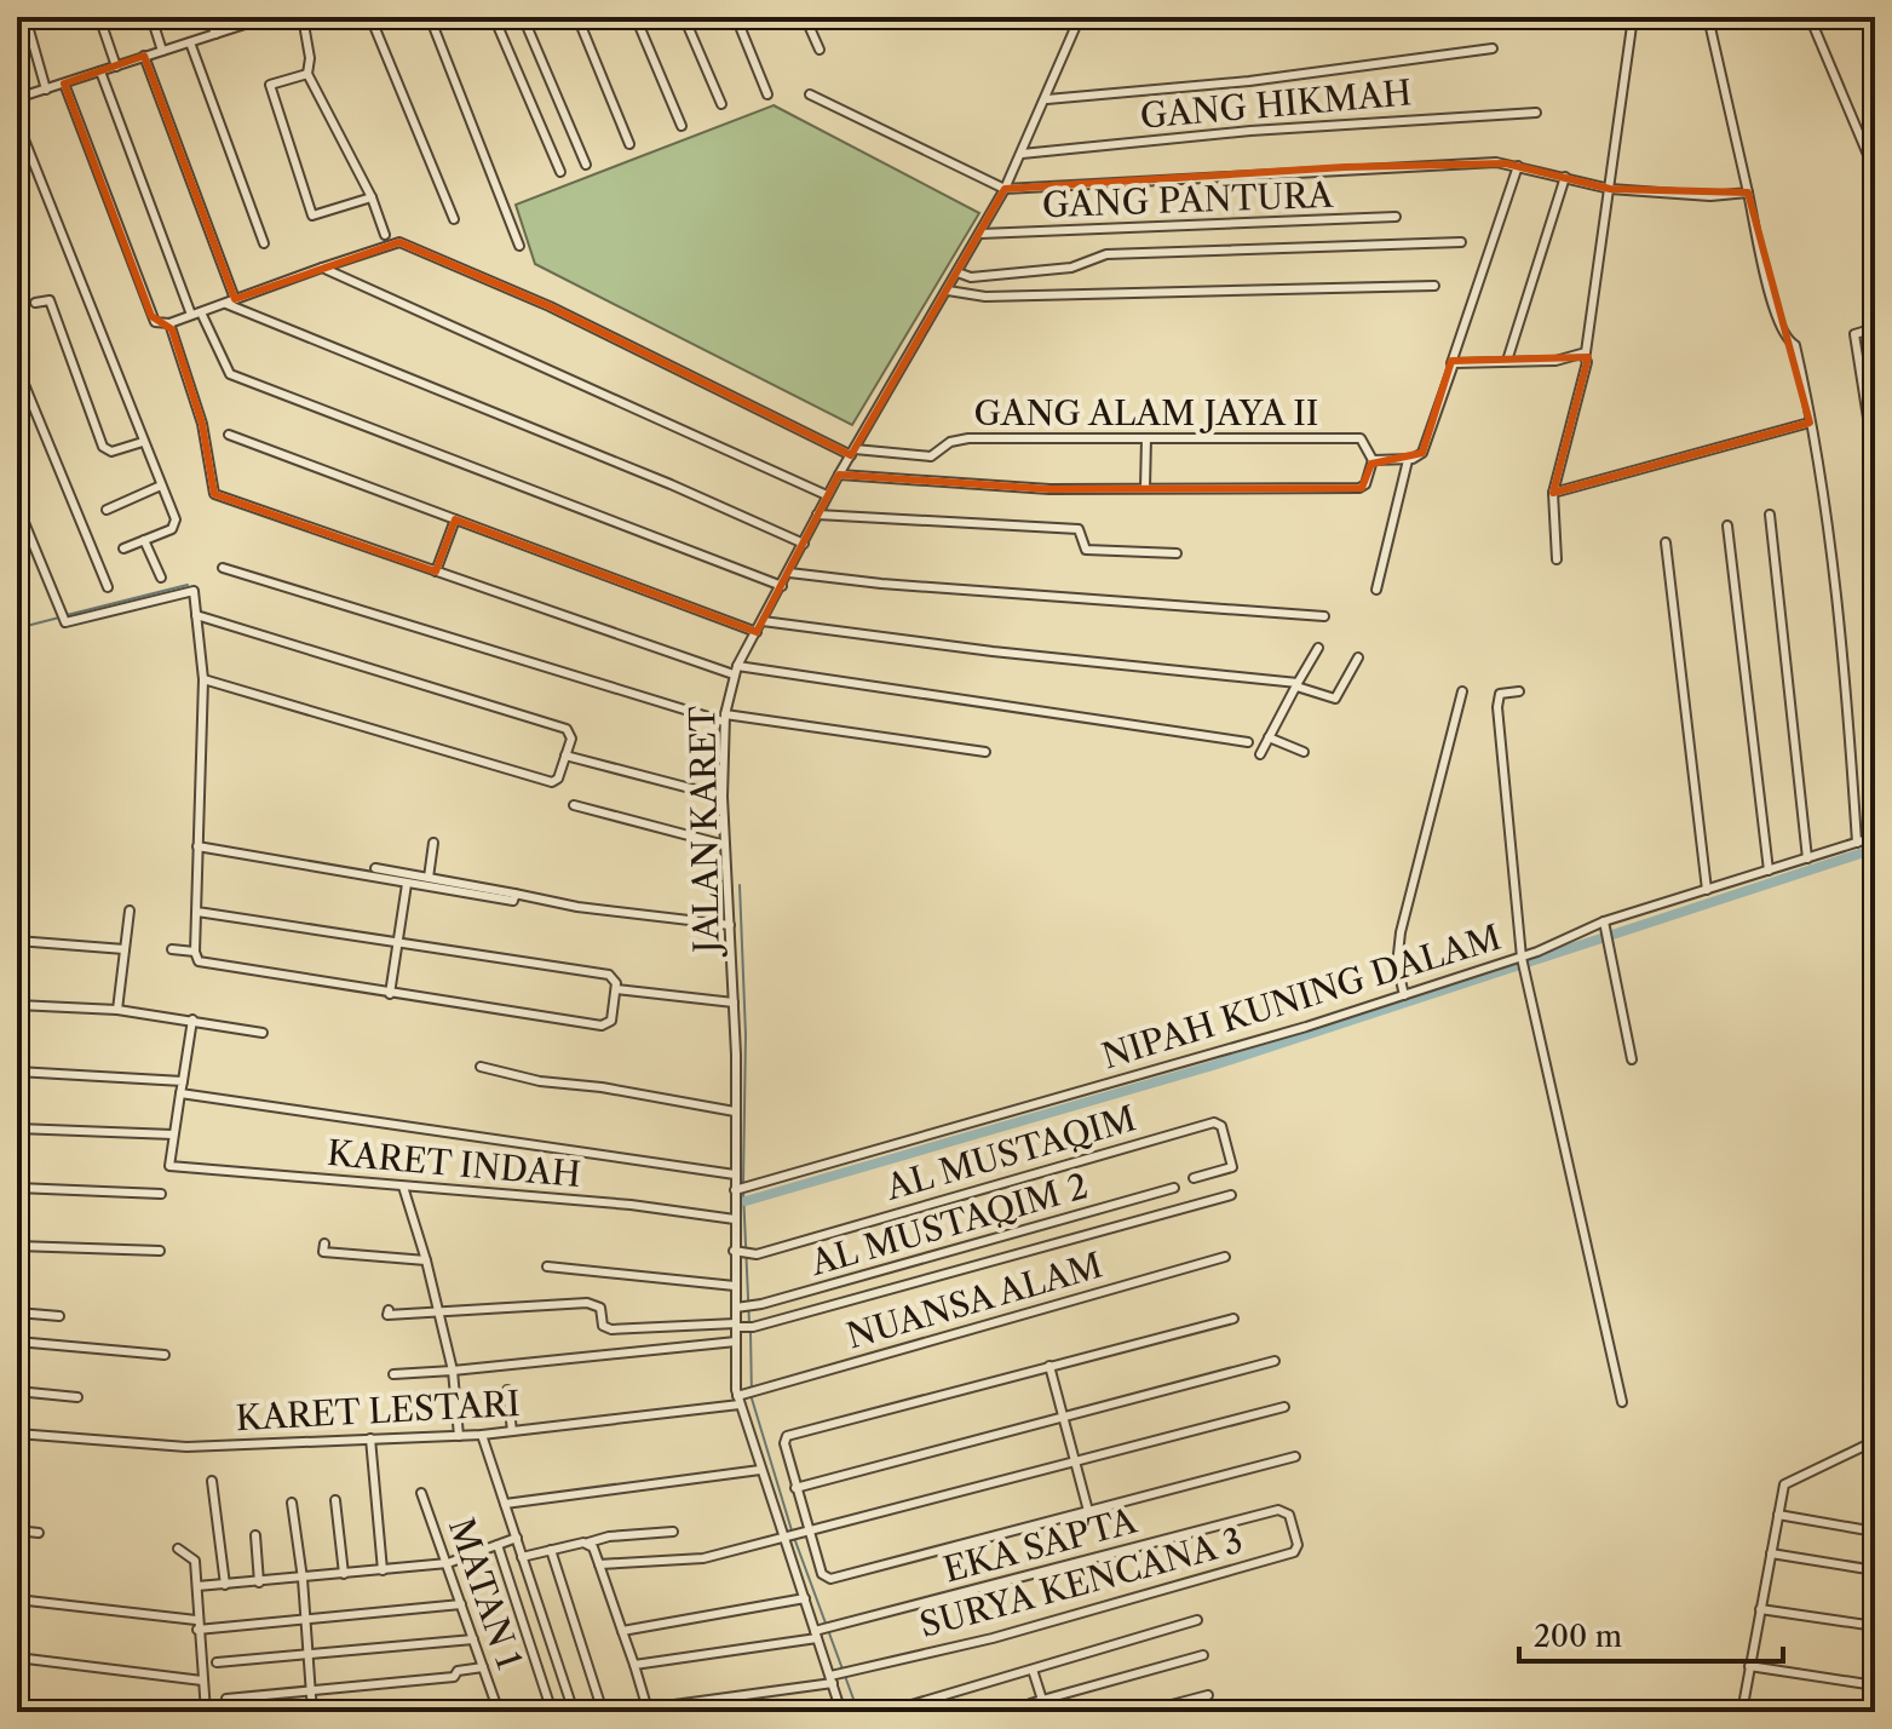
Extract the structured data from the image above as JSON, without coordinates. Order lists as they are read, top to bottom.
{
  "streets": {
    "street": [
      "GANG HIKMAH",
      "GANG PANTURA",
      "GANG ALAM JAYA II",
      "JALAN KARET",
      "NIPAH KUNING DALAM",
      "AL MUSTAQIM",
      "KARET INDAH",
      "AL MUSTAQIM 2",
      "NUANSA ALAM",
      "KARET LESTARI",
      "EKA SAPTA",
      "SURYA KENCANA 3",
      "MATAN 1"
    ]
  },
  "crossings": [
    ["GANG HIKMAH", "JALAN KARET"],
    ["GANG PANTURA", "JALAN KARET"],
    ["GANG ALAM JAYA II", "JALAN KARET"],
    ["JALAN KARET", "NIPAH KUNING DALAM"],
    ["JALAN KARET", "AL MUSTAQIM"],
    ["JALAN KARET", "KARET INDAH"],
    ["JALAN KARET", "AL MUSTAQIM 2"],
    ["JALAN KARET", "NUANSA ALAM"],
    ["JALAN KARET", "KARET LESTARI"],
    ["JALAN KARET", "EKA SAPTA"],
    ["JALAN KARET", "SURYA KENCANA 3"],
    ["NUANSA ALAM", "KARET LESTARI"],
    ["EKA SAPTA", "SURYA KENCANA 3"]
  ],
  "scale_bar": "200 m"
}
